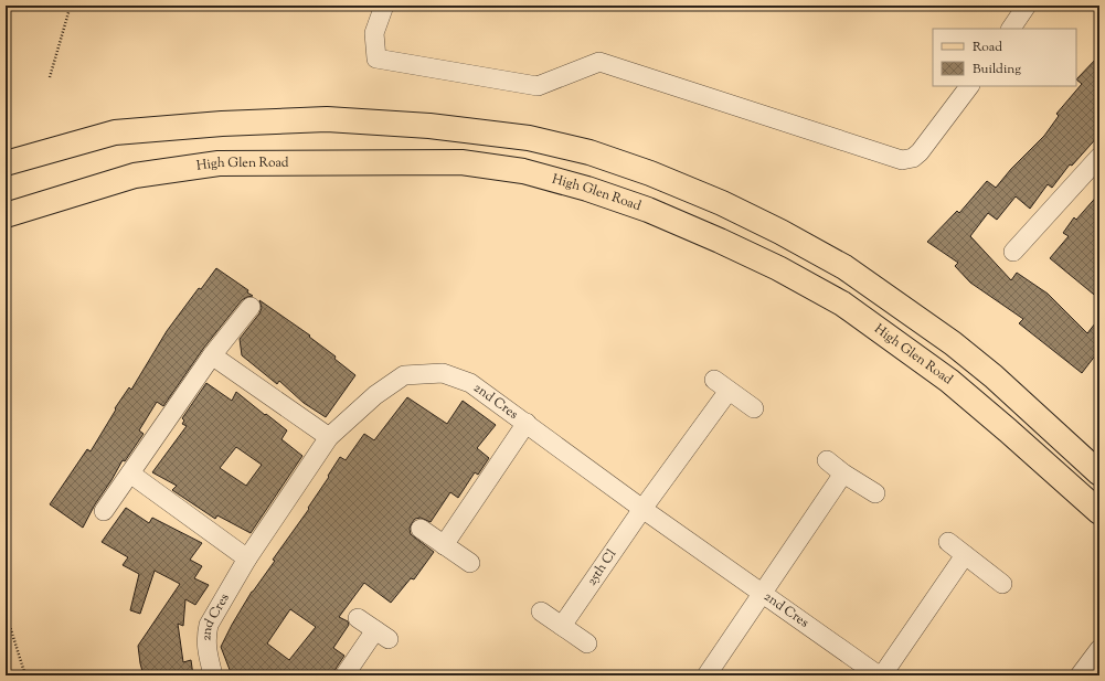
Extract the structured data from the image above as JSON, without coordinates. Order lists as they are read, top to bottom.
{
  "streets": {
    "main road": ["High Glen Road"],
    "street": ["2nd Cres", "25th Cl"]
  },
  "crossings": [
    ["2nd Cres", "25th Cl"]
  ],
  "legend": ["Road", "Building"]
}
